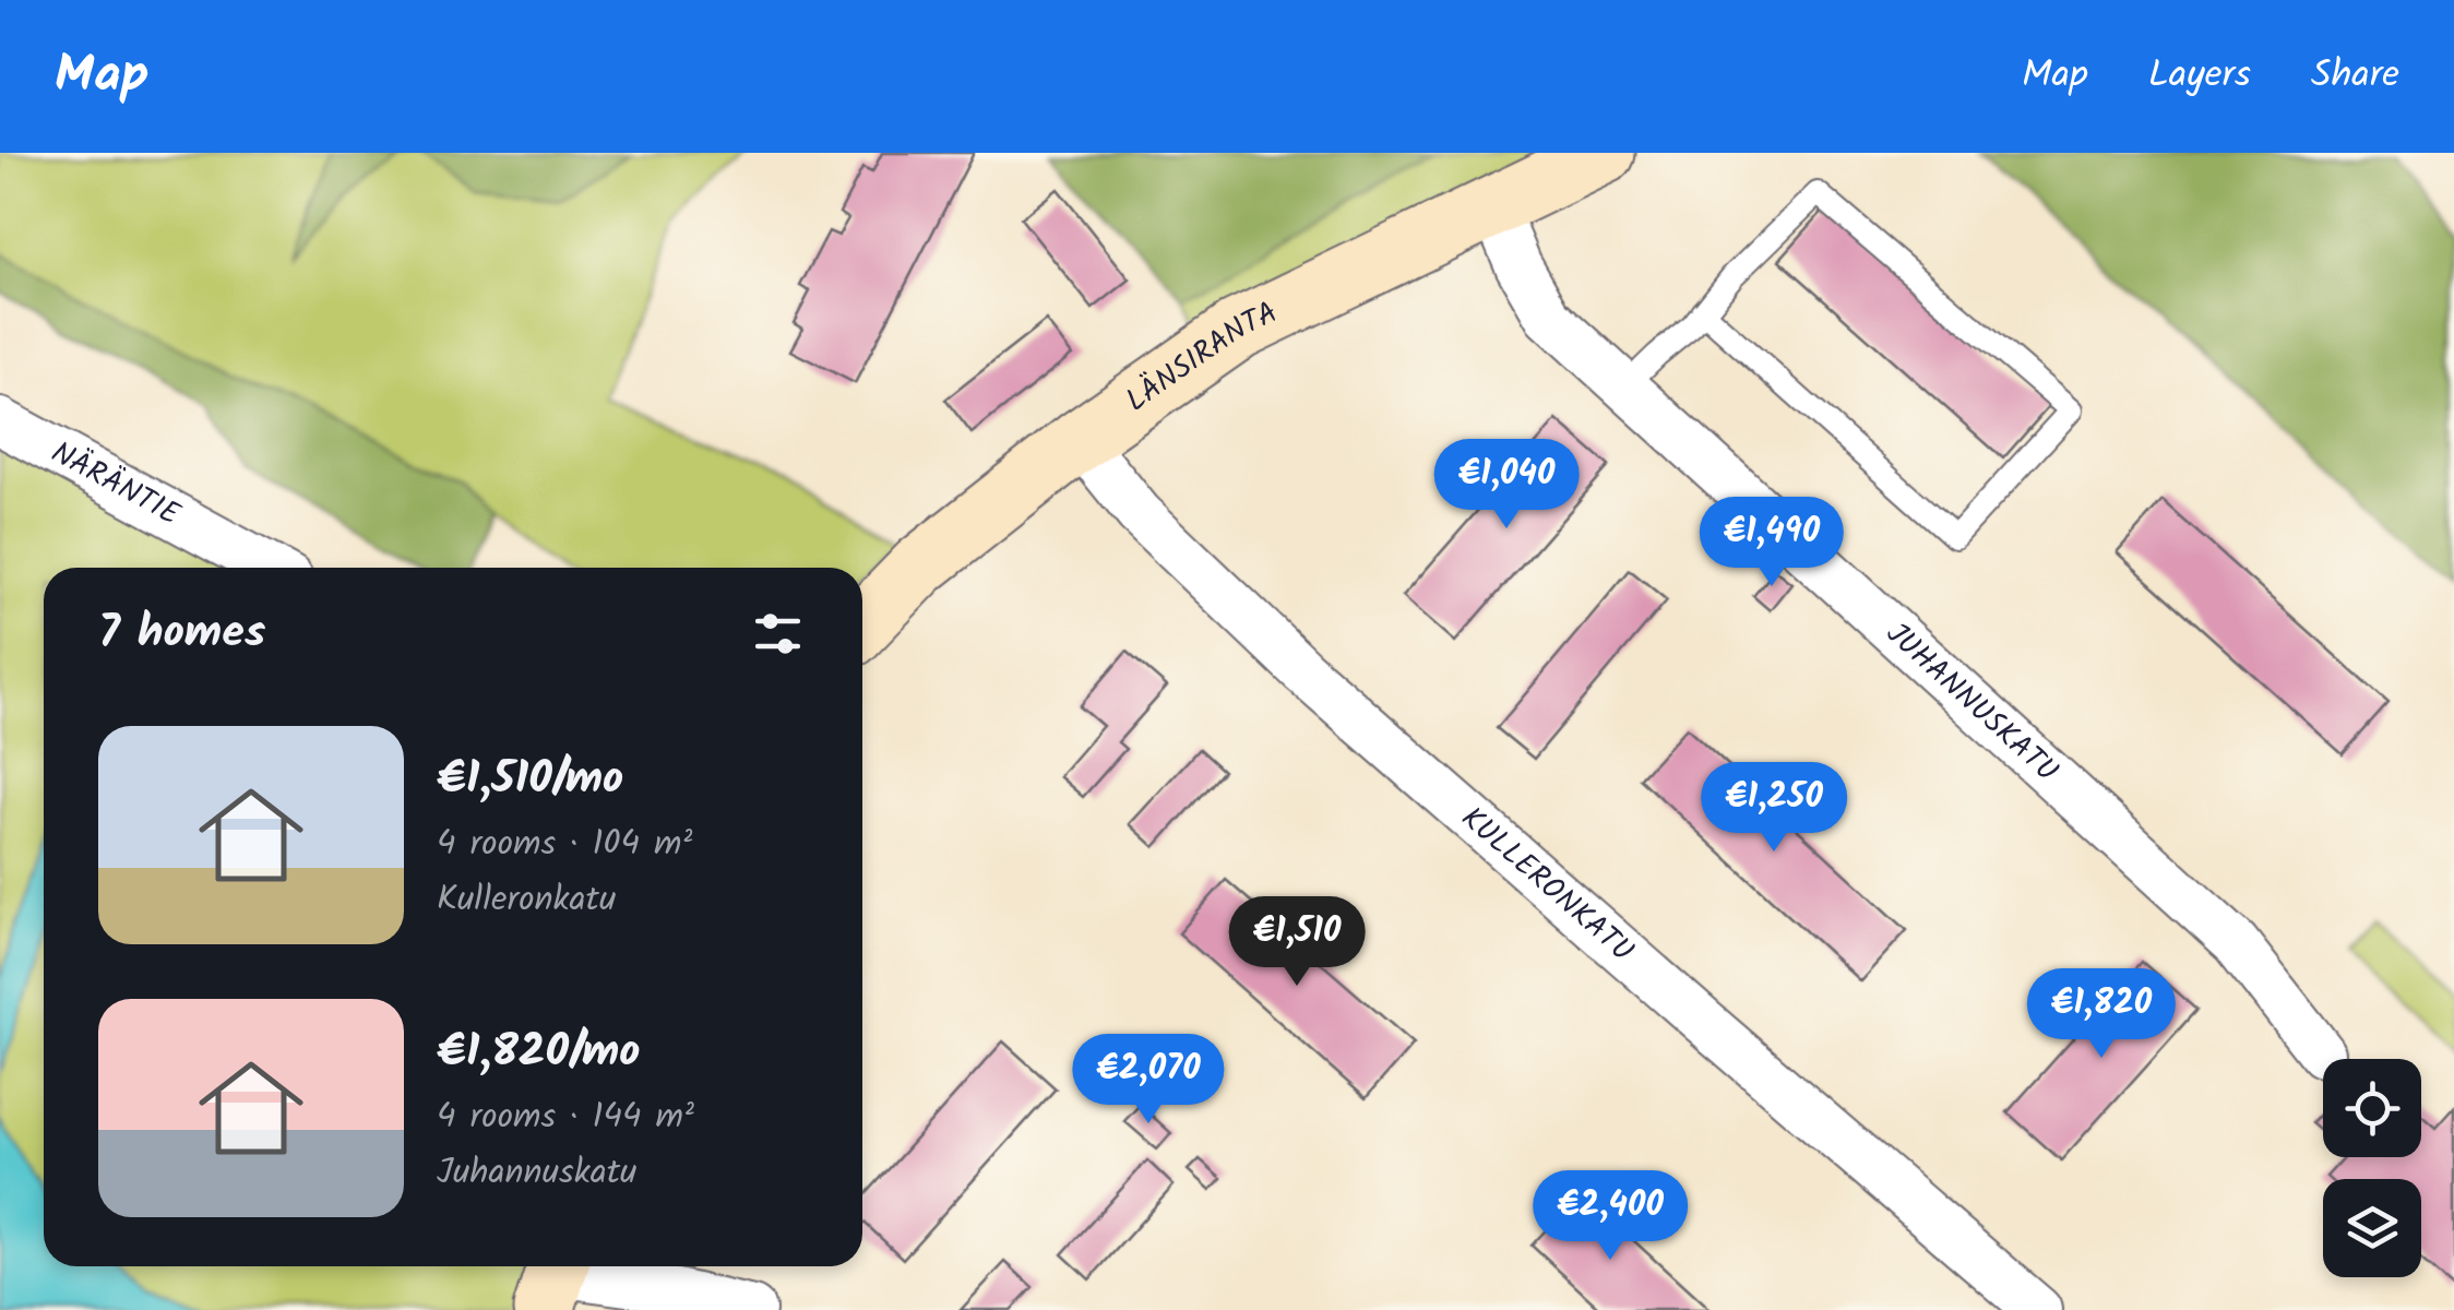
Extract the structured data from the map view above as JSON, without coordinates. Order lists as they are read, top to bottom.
{
  "streets": {
    "street": [
      "LÄNSIRANTA",
      "NÄRÄNTIE",
      "JUHANNUSKATU",
      "KULLERONKATU"
    ]
  },
  "crossings": [
    ["LÄNSIRANTA", "JUHANNUSKATU"],
    ["LÄNSIRANTA", "KULLERONKATU"]
  ],
  "page": {
    "header": "Map",
    "nav": ["Map", "Layers", "Share"],
    "price": [
      "€1,040",
      "€1,490",
      "€1,250",
      "€1,510",
      "€1,820",
      "€2,070",
      "€2,400"
    ],
    "heading": "7 homes",
    "list": [
      {
        "name": "€1,510/mo",
        "note": "4 rooms · 104 m² · Kulleronkatu"
      },
      {
        "name": "€1,820/mo",
        "note": "4 rooms · 144 m² · Juhannuskatu"
      }
    ]
  }
}
